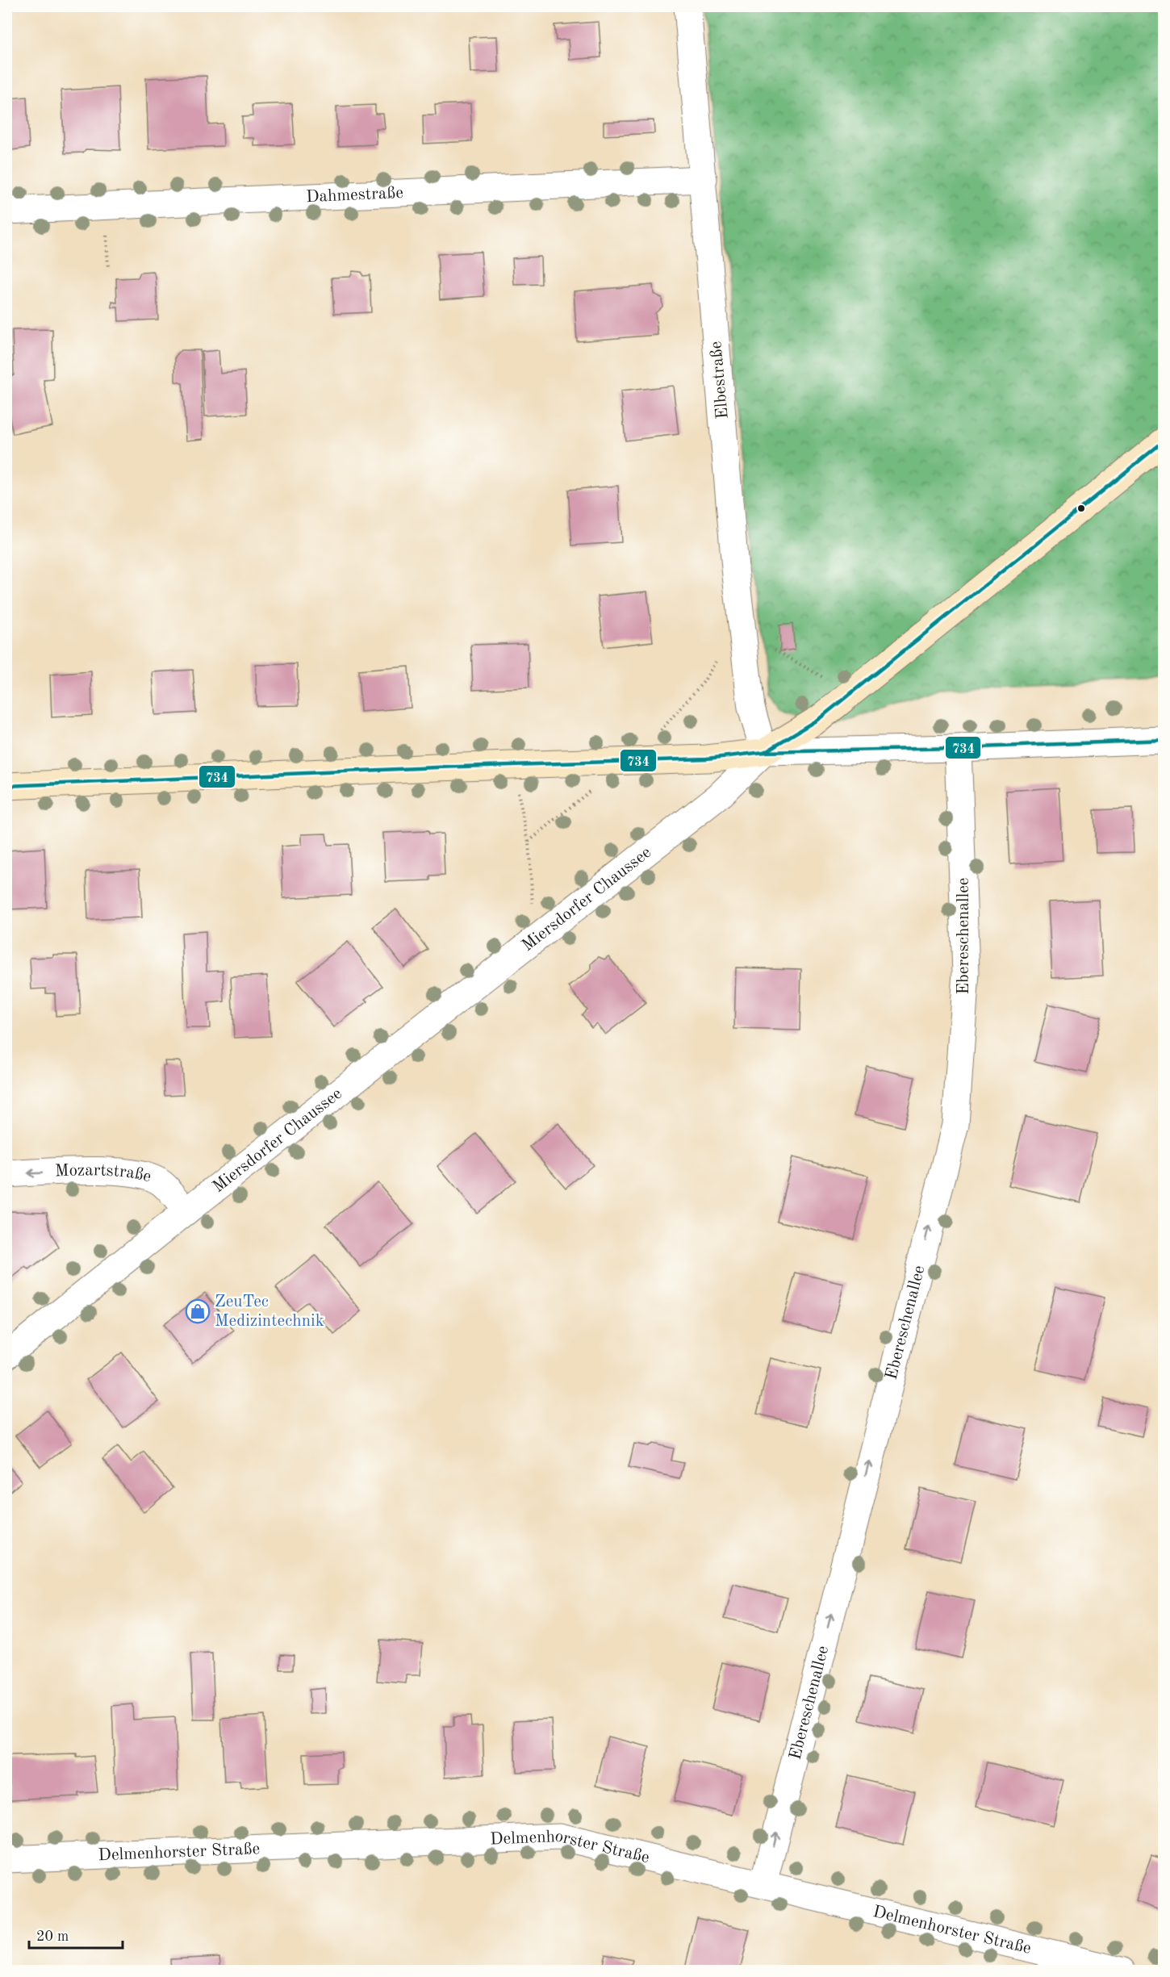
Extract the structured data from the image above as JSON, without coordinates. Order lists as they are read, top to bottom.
{
  "streets": {
    "main road": ["Miersdorfer Chaussee"],
    "street": [
      "Dahmestraße",
      "Elbestraße",
      "Ebereschenallee",
      "Mozartstraße",
      "Delmenhorster Straße"
    ]
  },
  "crossings": [
    ["Dahmestraße", "Elbestraße"],
    ["Elbestraße", "Miersdorfer Chaussee"],
    ["Miersdorfer Chaussee", "Mozartstraße"],
    ["Ebereschenallee", "Delmenhorster Straße"]
  ],
  "one_way": ["Ebereschenallee", "Mozartstraße"],
  "places": {
    "shop": ["ZeuTec Medizintechnik"]
  },
  "lines": ["transit line 734"],
  "scale_bar": "20 m"
}
